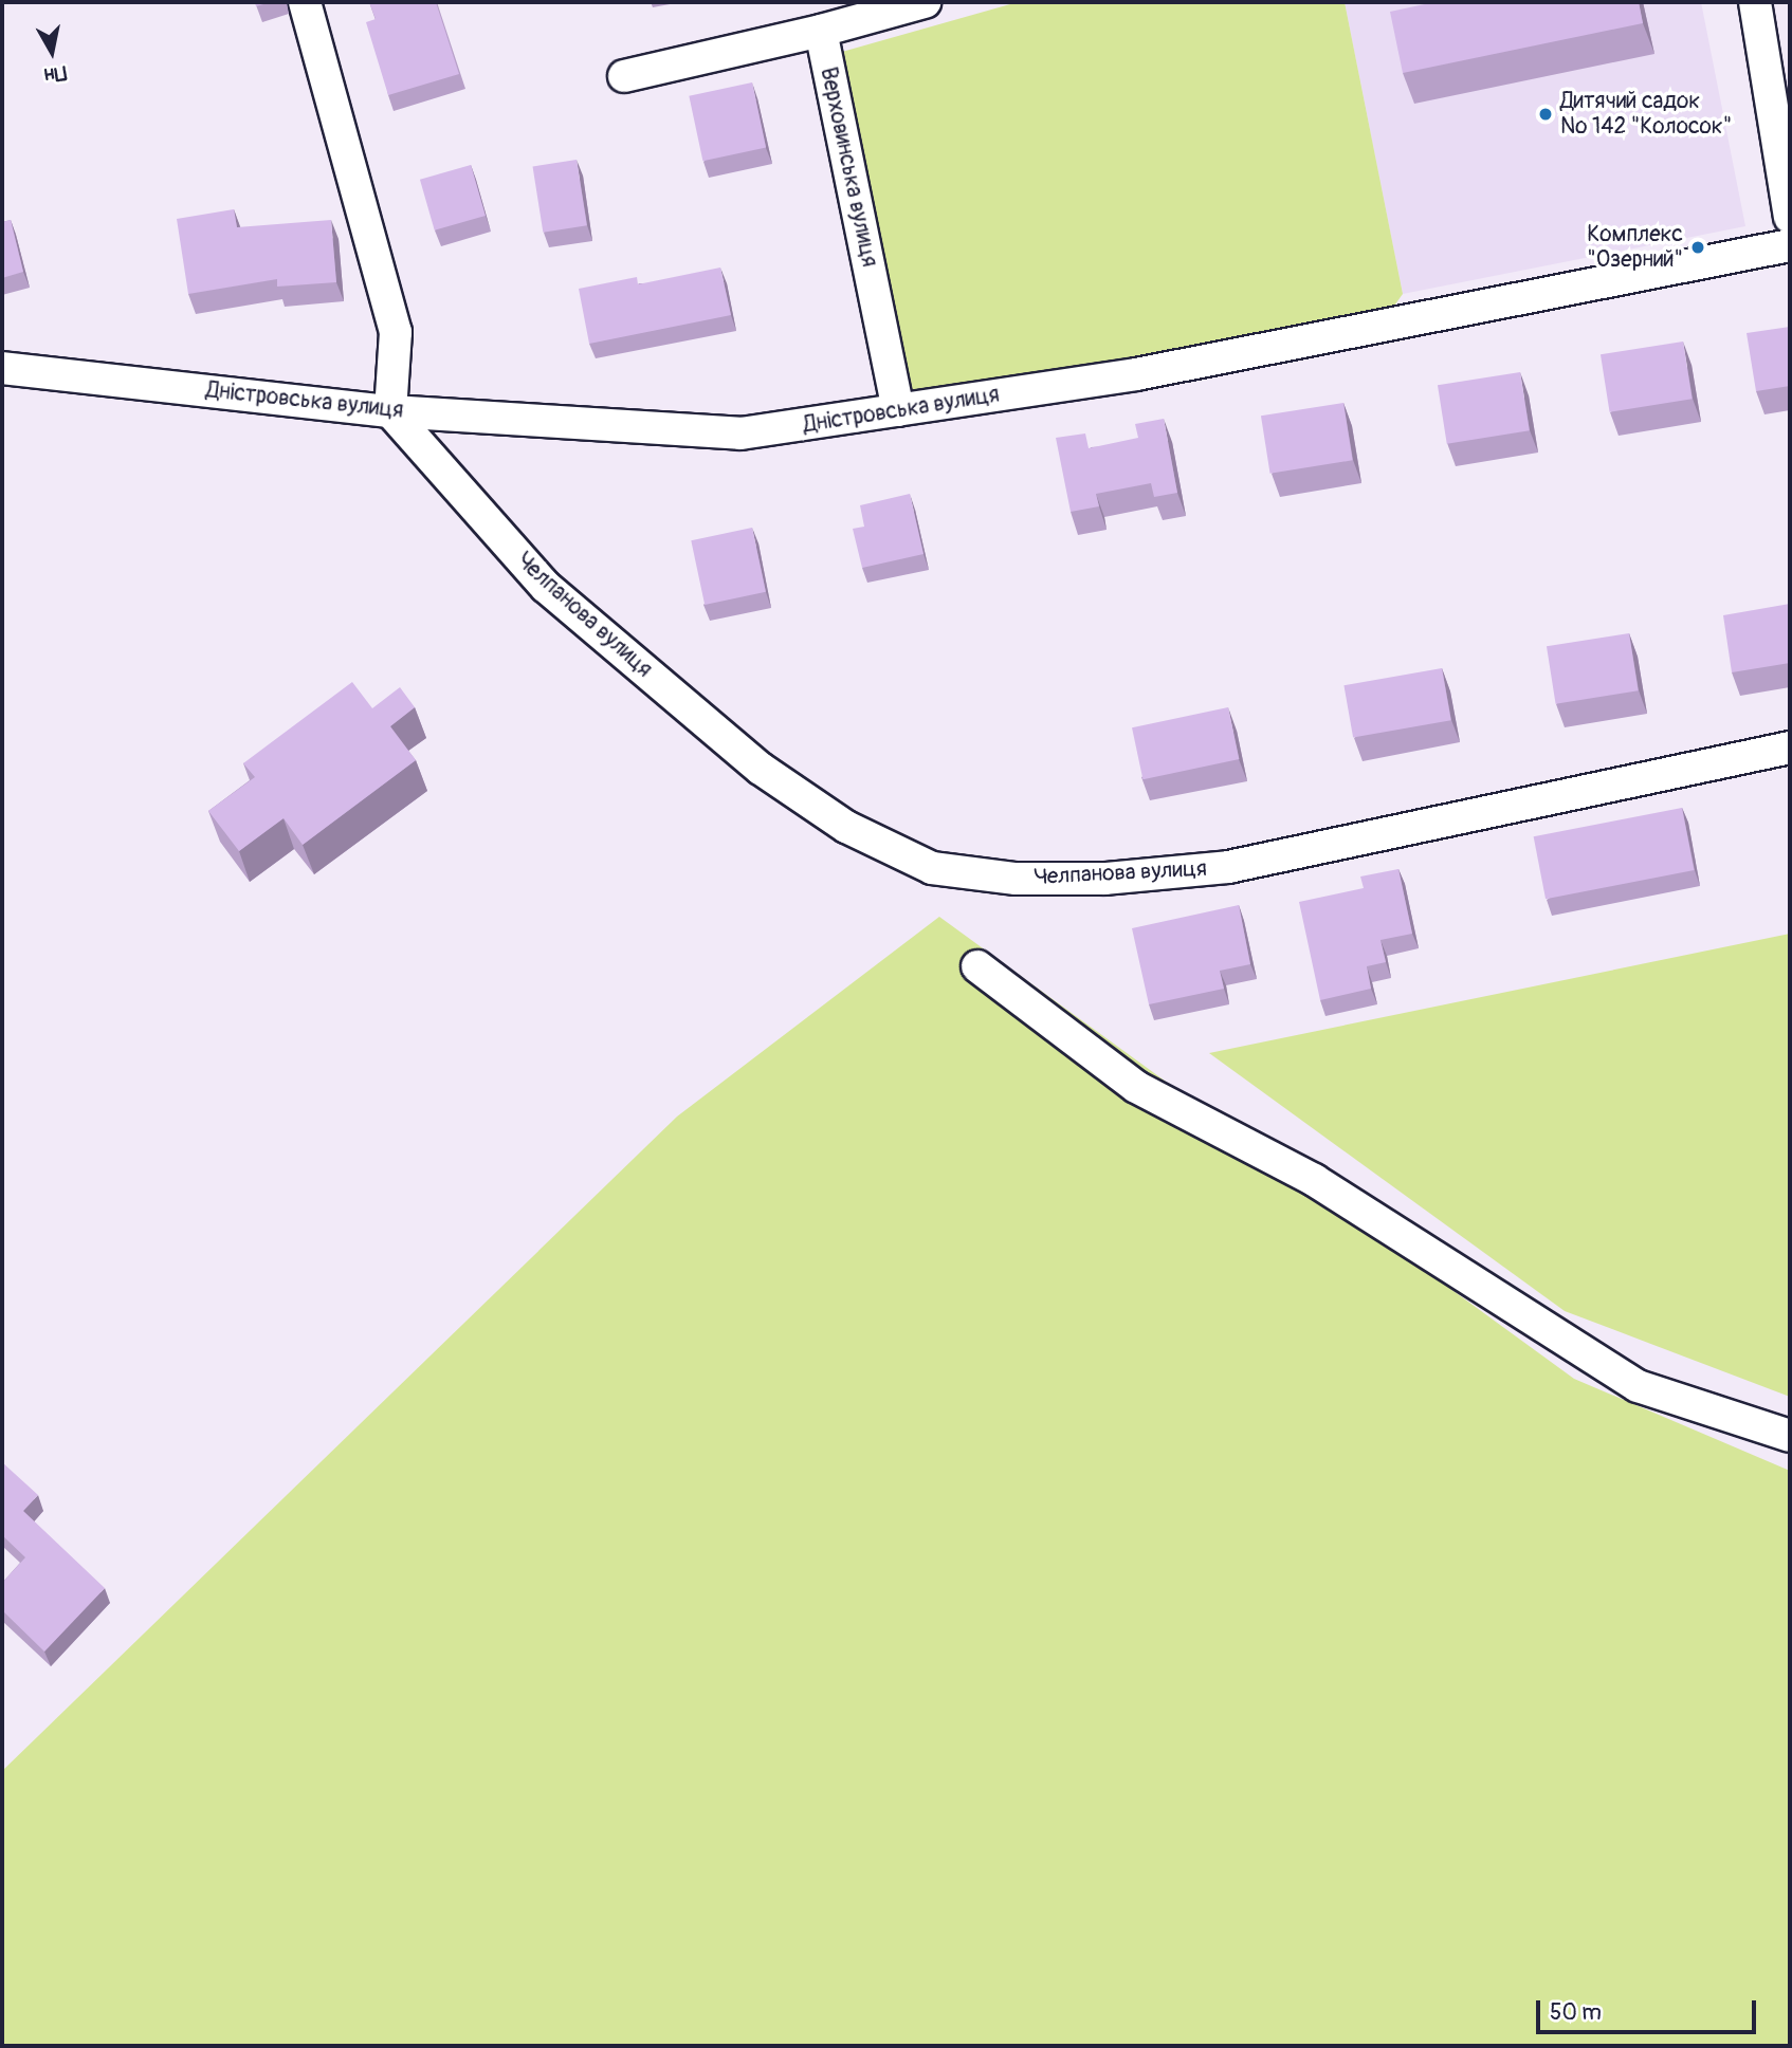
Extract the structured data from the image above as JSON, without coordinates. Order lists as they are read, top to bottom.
{
  "streets": {
    "street": ["Верховинська вулиця", "Дністровська вулиця", "Челпанова вулиця"]
  },
  "crossings": [
    ["Верховинська вулиця", "Дністровська вулиця"],
    ["Дністровська вулиця", "Челпанова вулиця"]
  ],
  "places": ["Дитячий садок № 142 \"Колосок\"", "Комплекс \"Озерний\""],
  "scale_bar": "50 m",
  "north": "bottom"
}
